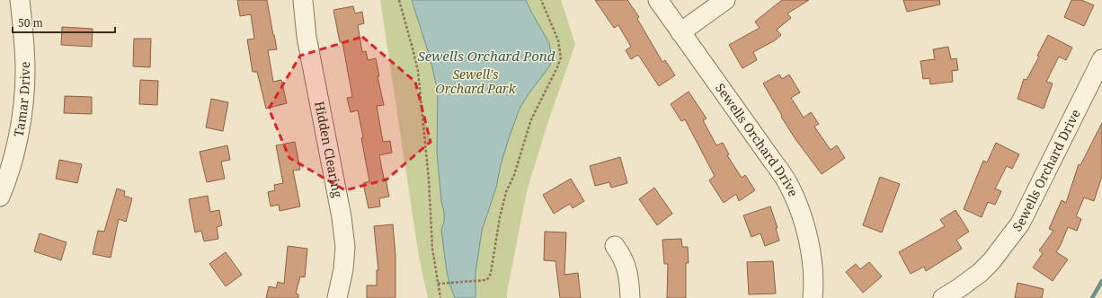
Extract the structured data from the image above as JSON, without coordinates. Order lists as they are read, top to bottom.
{
  "streets": {
    "street": ["Tamar Drive", "Sewells Orchard Drive", "Hidden Clearing"]
  },
  "water": ["Sewells Orchard Pond"],
  "parks": ["Sewell's Orchard Park"],
  "scale_bar": "50 m"
}
